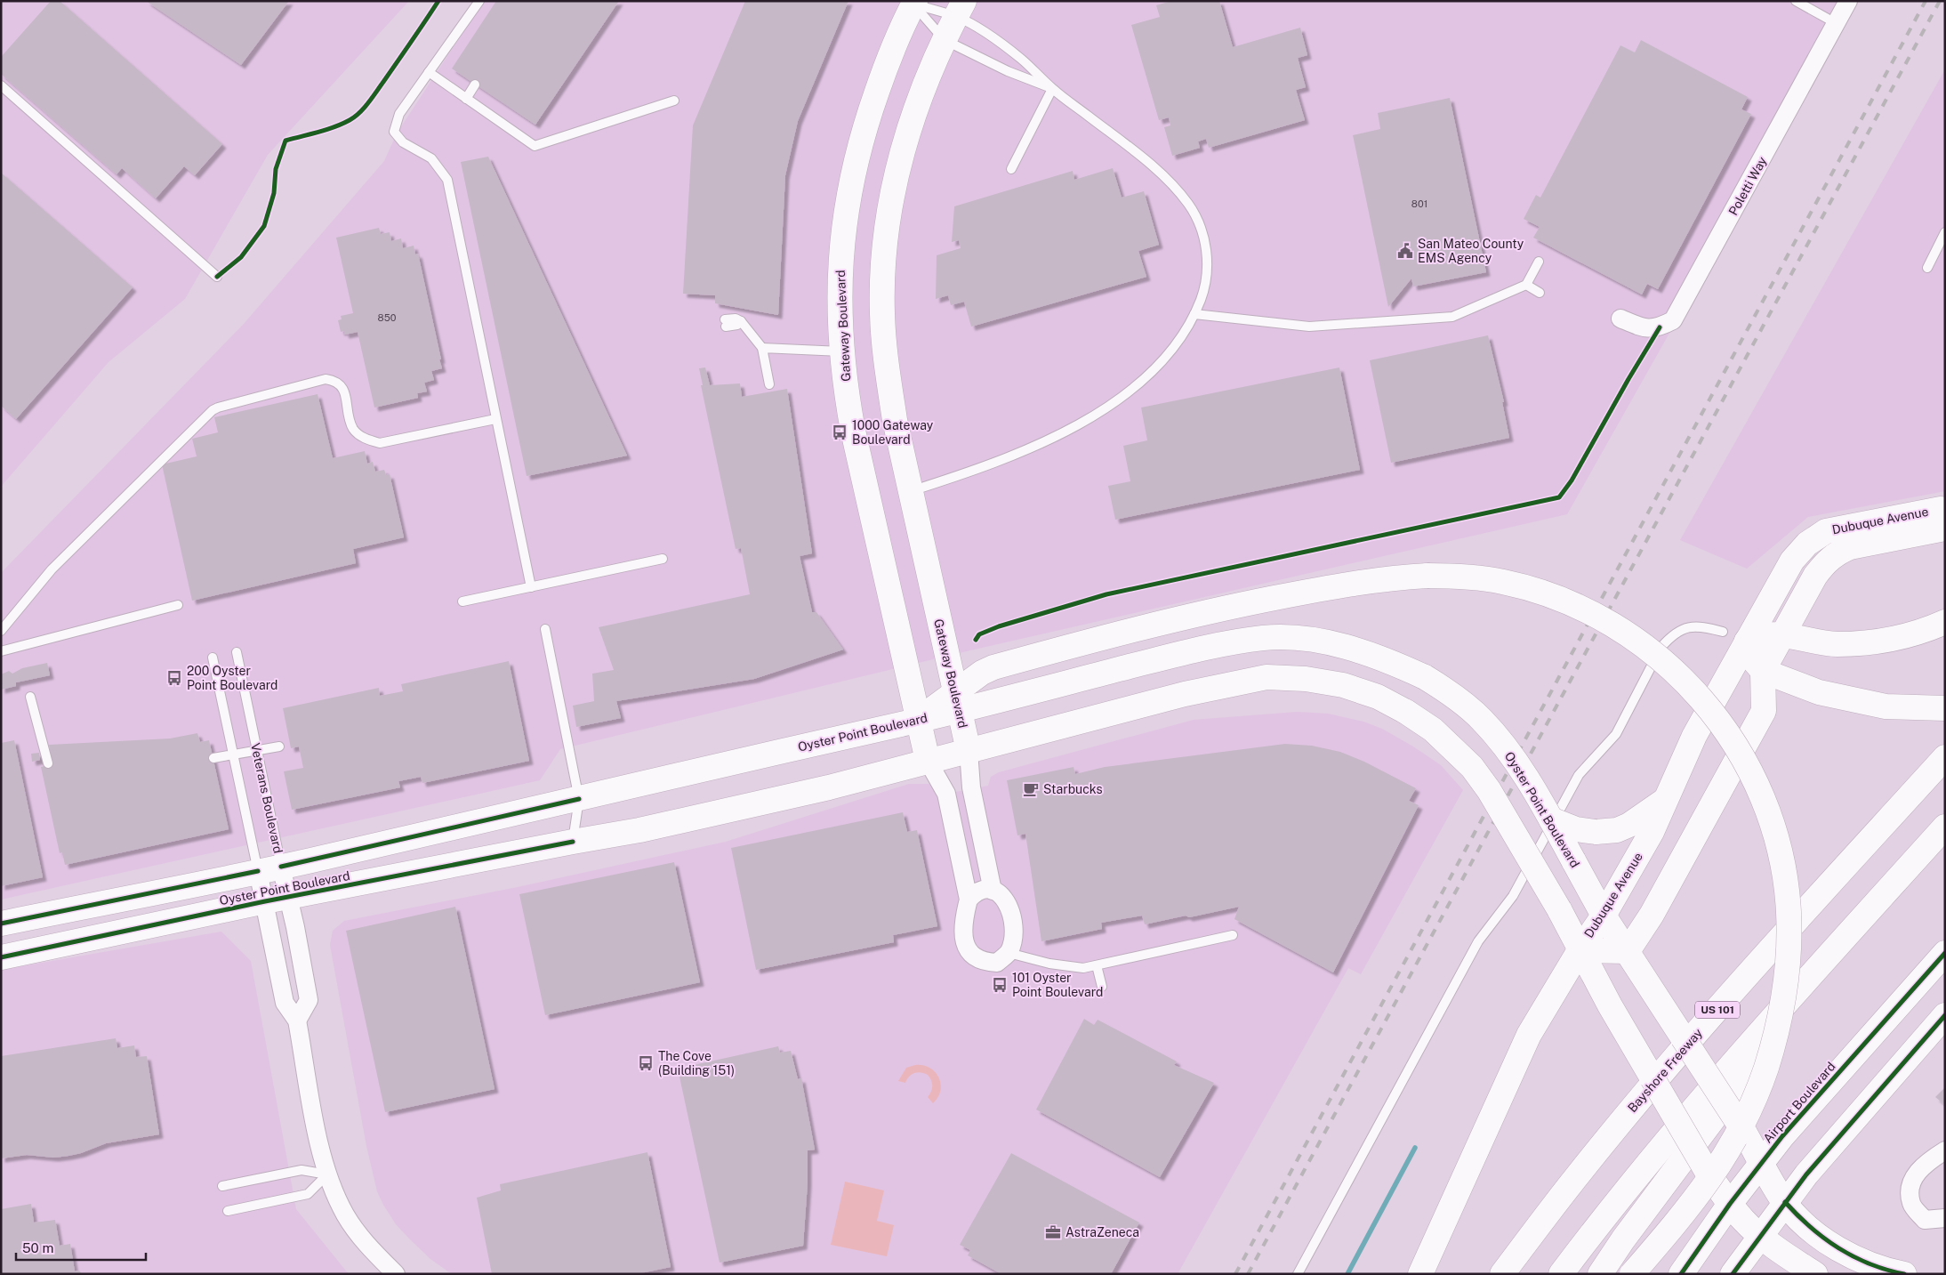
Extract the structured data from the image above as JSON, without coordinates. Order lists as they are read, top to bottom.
{
  "streets": {
    "main road": [
      "Gateway Boulevard",
      "Dubuque Avenue",
      "Oyster Point Boulevard",
      "US 101",
      "Bayshore Freeway",
      "Airport Boulevard"
    ],
    "street": ["Poletti Way", "Veterans Boulevard"]
  },
  "crossings": [
    ["Gateway Boulevard", "Oyster Point Boulevard"],
    ["Dubuque Avenue", "Oyster Point Boulevard"],
    ["Oyster Point Boulevard", "Veterans Boulevard"],
    ["Oyster Point Boulevard", "Airport Boulevard"]
  ],
  "places": {
    "public building": ["San Mateo County EMS Agency"],
    "bus stop": [
      "1000 Gateway Boulevard",
      "200 Oyster Point Boulevard",
      "101 Oyster Point Boulevard",
      "The Cove (Building 151)"
    ],
    "cafe": ["Starbucks"],
    "office": ["AstraZeneca"]
  },
  "house_numbers": ["801", "850"],
  "scale_bar": "50 m"
}
